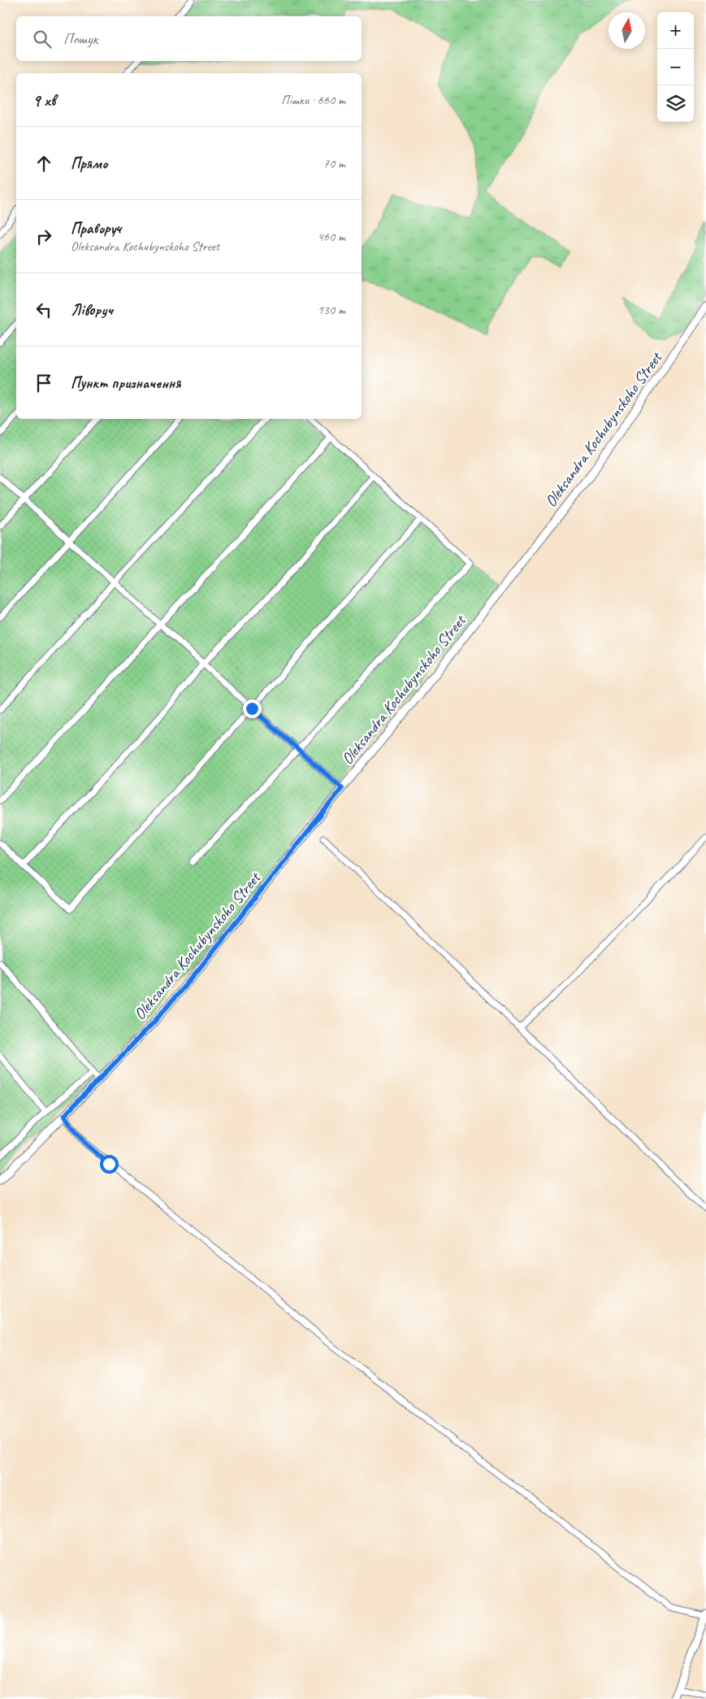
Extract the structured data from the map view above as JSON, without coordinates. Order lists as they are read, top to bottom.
{
  "streets": {
    "street": ["Oleksandra Kochubynskoho Street"]
  },
  "north": "top",
  "page": {
    "map_buttons": ["+", "−"],
    "search": "Пошук",
    "heading": ["9 хв", "Пішки · 660 m"],
    "list": [
      ["Прямо", "70 m"],
      ["Праворуч", "Oleksandra Kochubynskoho Street", "460 m"],
      ["Ліворуч", "130 m"],
      "Пункт призначення"
    ]
  }
}
